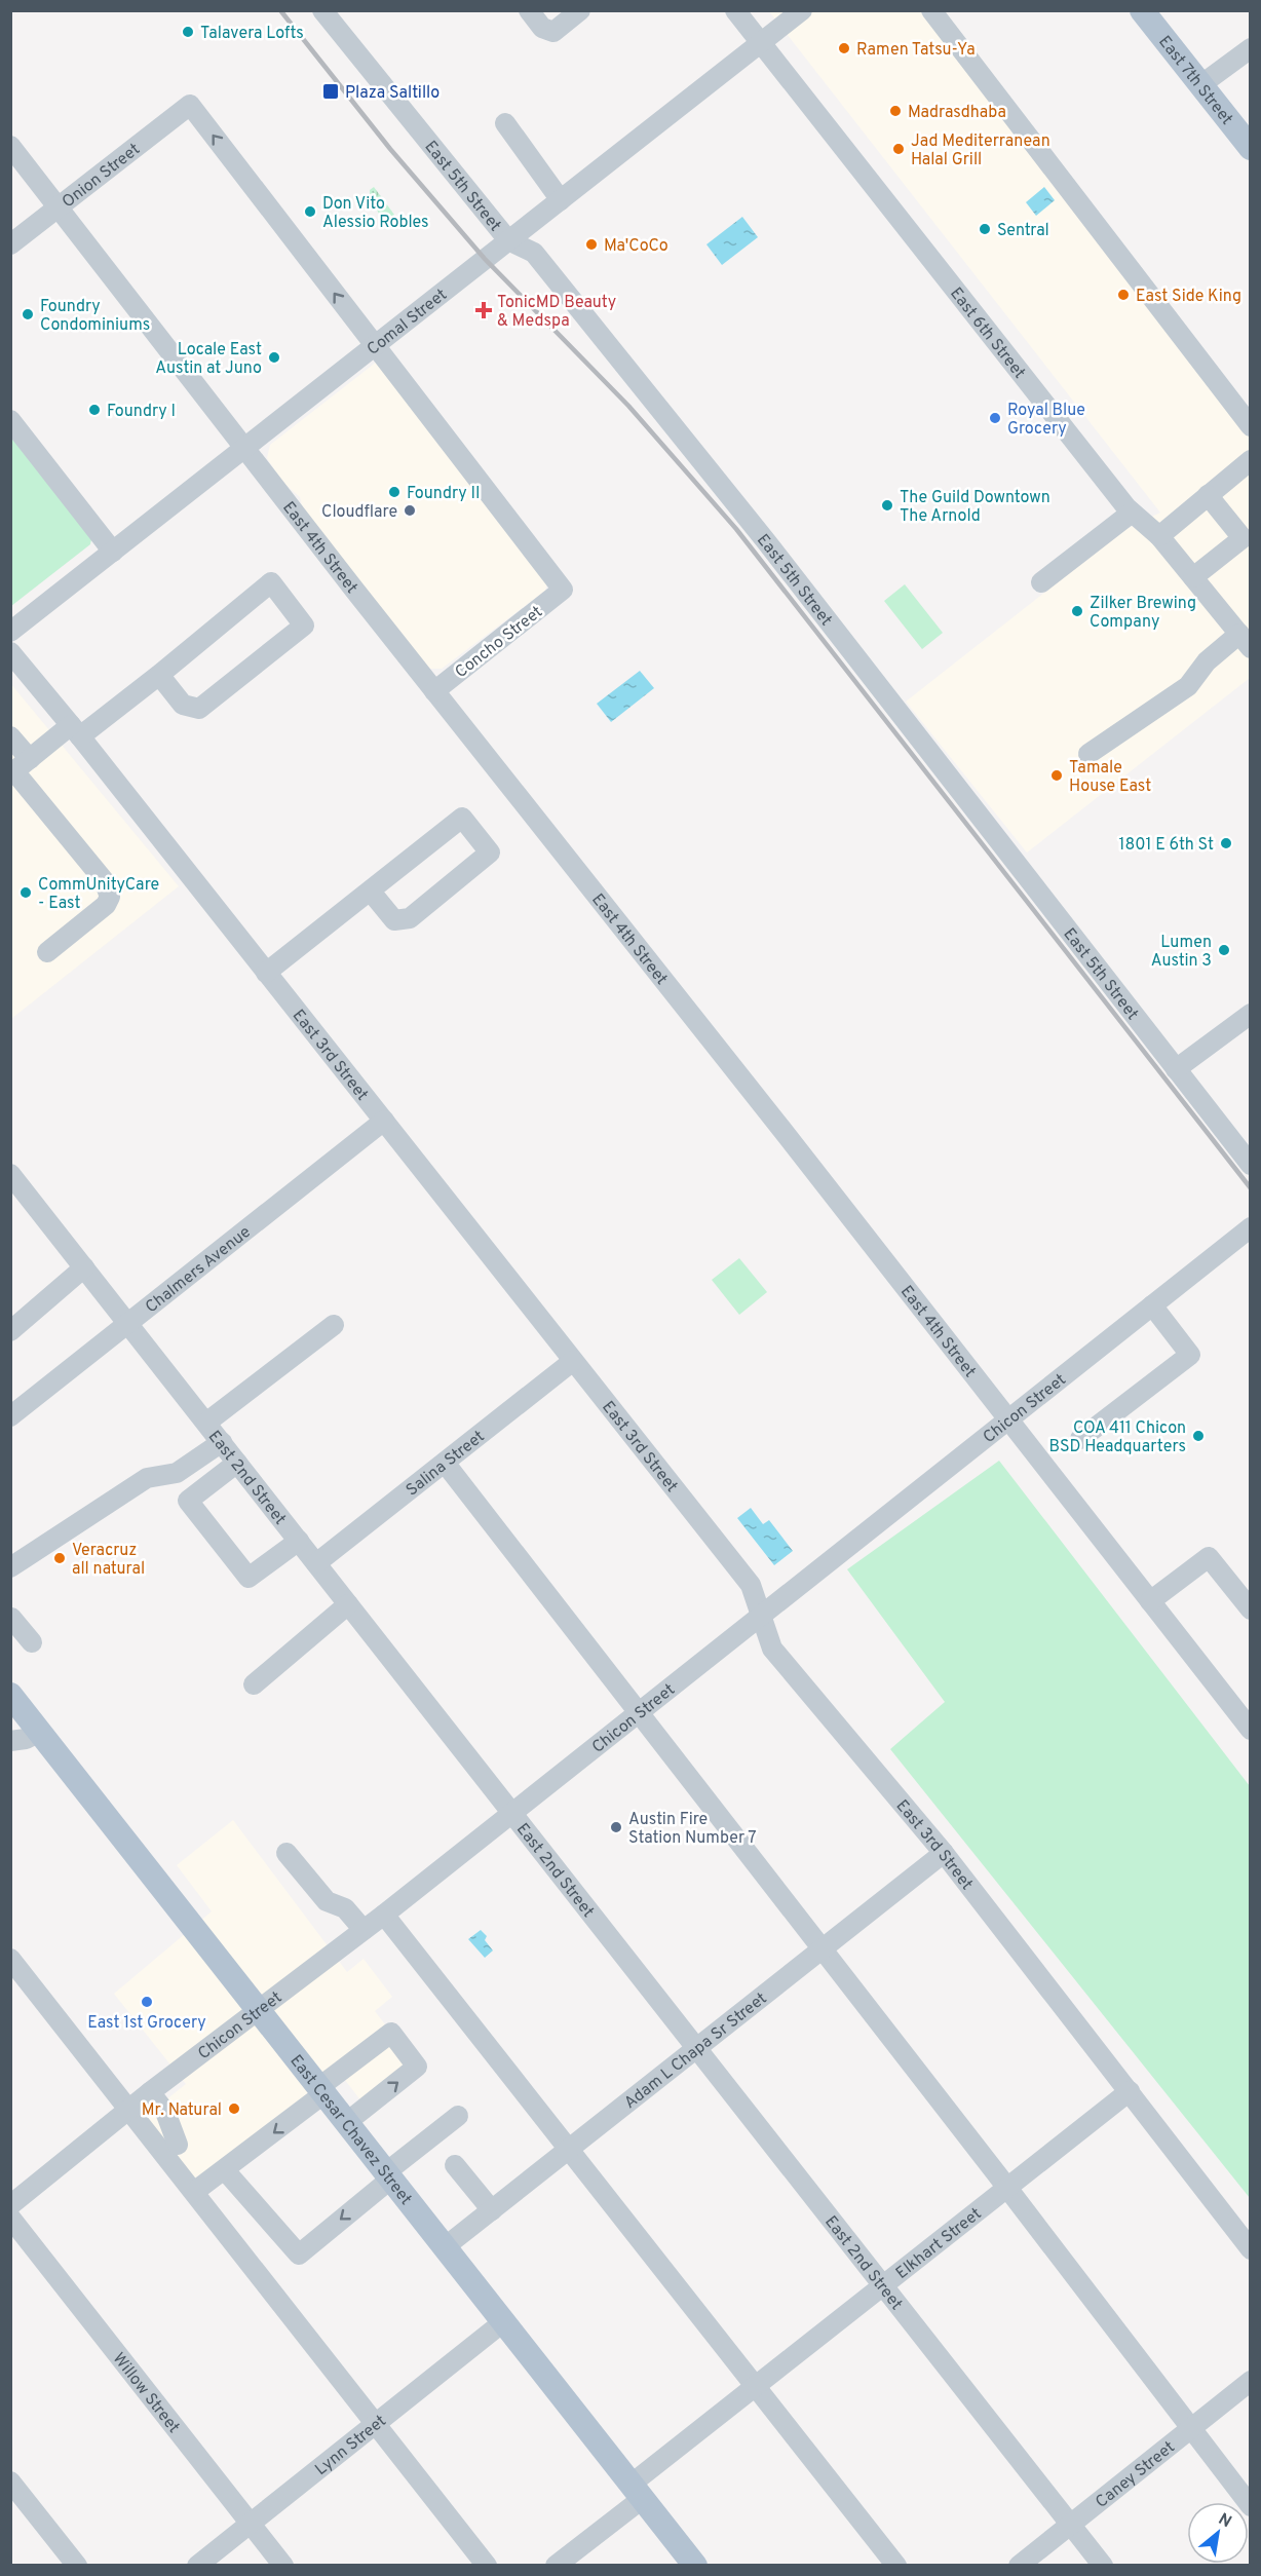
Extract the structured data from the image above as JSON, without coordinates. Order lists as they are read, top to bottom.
{
  "streets": {
    "main road": ["East 7th Street", "East Cesar Chavez Street"],
    "street": [
      "Onion Street",
      "East 5th Street",
      "Comal Street",
      "East 6th Street",
      "East 4th Street",
      "Concho Street",
      "East 3rd Street",
      "Chalmers Avenue",
      "Chicon Street",
      "Salina Street",
      "East 2nd Street",
      "Adam L Chapa Sr Street",
      "Elkhart Street",
      "Willow Street",
      "Lynn Street",
      "Caney Street"
    ]
  },
  "crossings": [
    ["Onion Street", "Comal Street"],
    ["Onion Street", "East 4th Street"],
    ["Onion Street", "Concho Street"],
    ["East 5th Street", "Comal Street"],
    ["Comal Street", "East 6th Street"],
    ["Comal Street", "East 4th Street"],
    ["Comal Street", "Concho Street"],
    ["East 4th Street", "Concho Street"],
    ["East 4th Street", "Chicon Street"],
    ["East 3rd Street", "Chalmers Avenue"],
    ["East 3rd Street", "Chicon Street"],
    ["East 3rd Street", "Salina Street"],
    ["East 3rd Street", "Adam L Chapa Sr Street"],
    ["East 3rd Street", "Elkhart Street"],
    ["Chalmers Avenue", "East 2nd Street"],
    ["Chicon Street", "East 2nd Street"],
    ["Chicon Street", "East Cesar Chavez Street"],
    ["Salina Street", "East 2nd Street"],
    ["East 2nd Street", "Adam L Chapa Sr Street"],
    ["East 2nd Street", "Elkhart Street"],
    ["East 2nd Street", "Caney Street"],
    ["Adam L Chapa Sr Street", "East Cesar Chavez Street"],
    ["East Cesar Chavez Street", "Elkhart Street"],
    ["East Cesar Chavez Street", "Lynn Street"],
    ["Willow Street", "Lynn Street"]
  ],
  "places": {
    "other": [
      "Talavera Lofts",
      "Ramen Tatsu-Ya",
      "Madrasdhaba",
      "Jad Mediterranean Halal Grill",
      "Don Vito Alessio Robles",
      "Sentral",
      "Ma'CoCo",
      "East Side King",
      "Foundry Condominiums",
      "Locale East Austin at Juno",
      "Foundry I",
      "Royal Blue Grocery",
      "Foundry II",
      "The Guild Downtown The Arnold",
      "Cloudflare",
      "Zilker Brewing Company",
      "Tamale House East",
      "1801 E 6th St",
      "CommUnityCare - East",
      "Lumen Austin 3",
      "COA 411 Chicon BSD Headquarters",
      "Veracruz all natural",
      "Austin Fire Station Number 7",
      "East 1st Grocery",
      "Mr. Natural"
    ],
    "transit": ["Plaza Saltillo"],
    "health": ["TonicMD Beauty & Medspa"]
  },
  "north": "top right"
}
